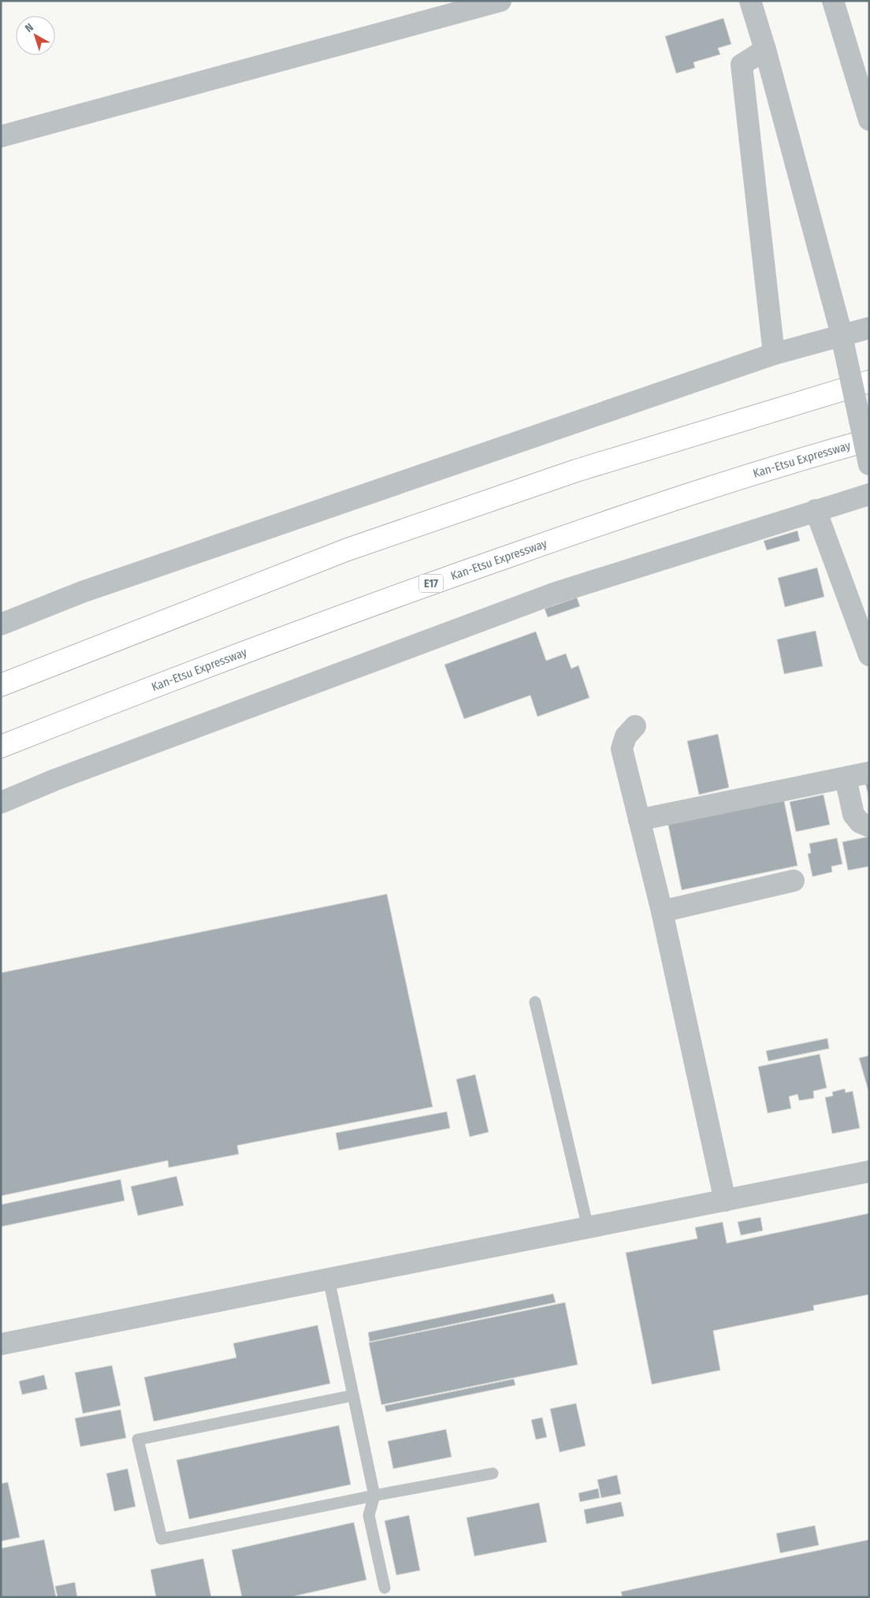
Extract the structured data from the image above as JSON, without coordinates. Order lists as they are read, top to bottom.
{
  "streets": {
    "highway": ["Kan-Etsu Expressway", "E17"]
  },
  "north": "top left"
}
